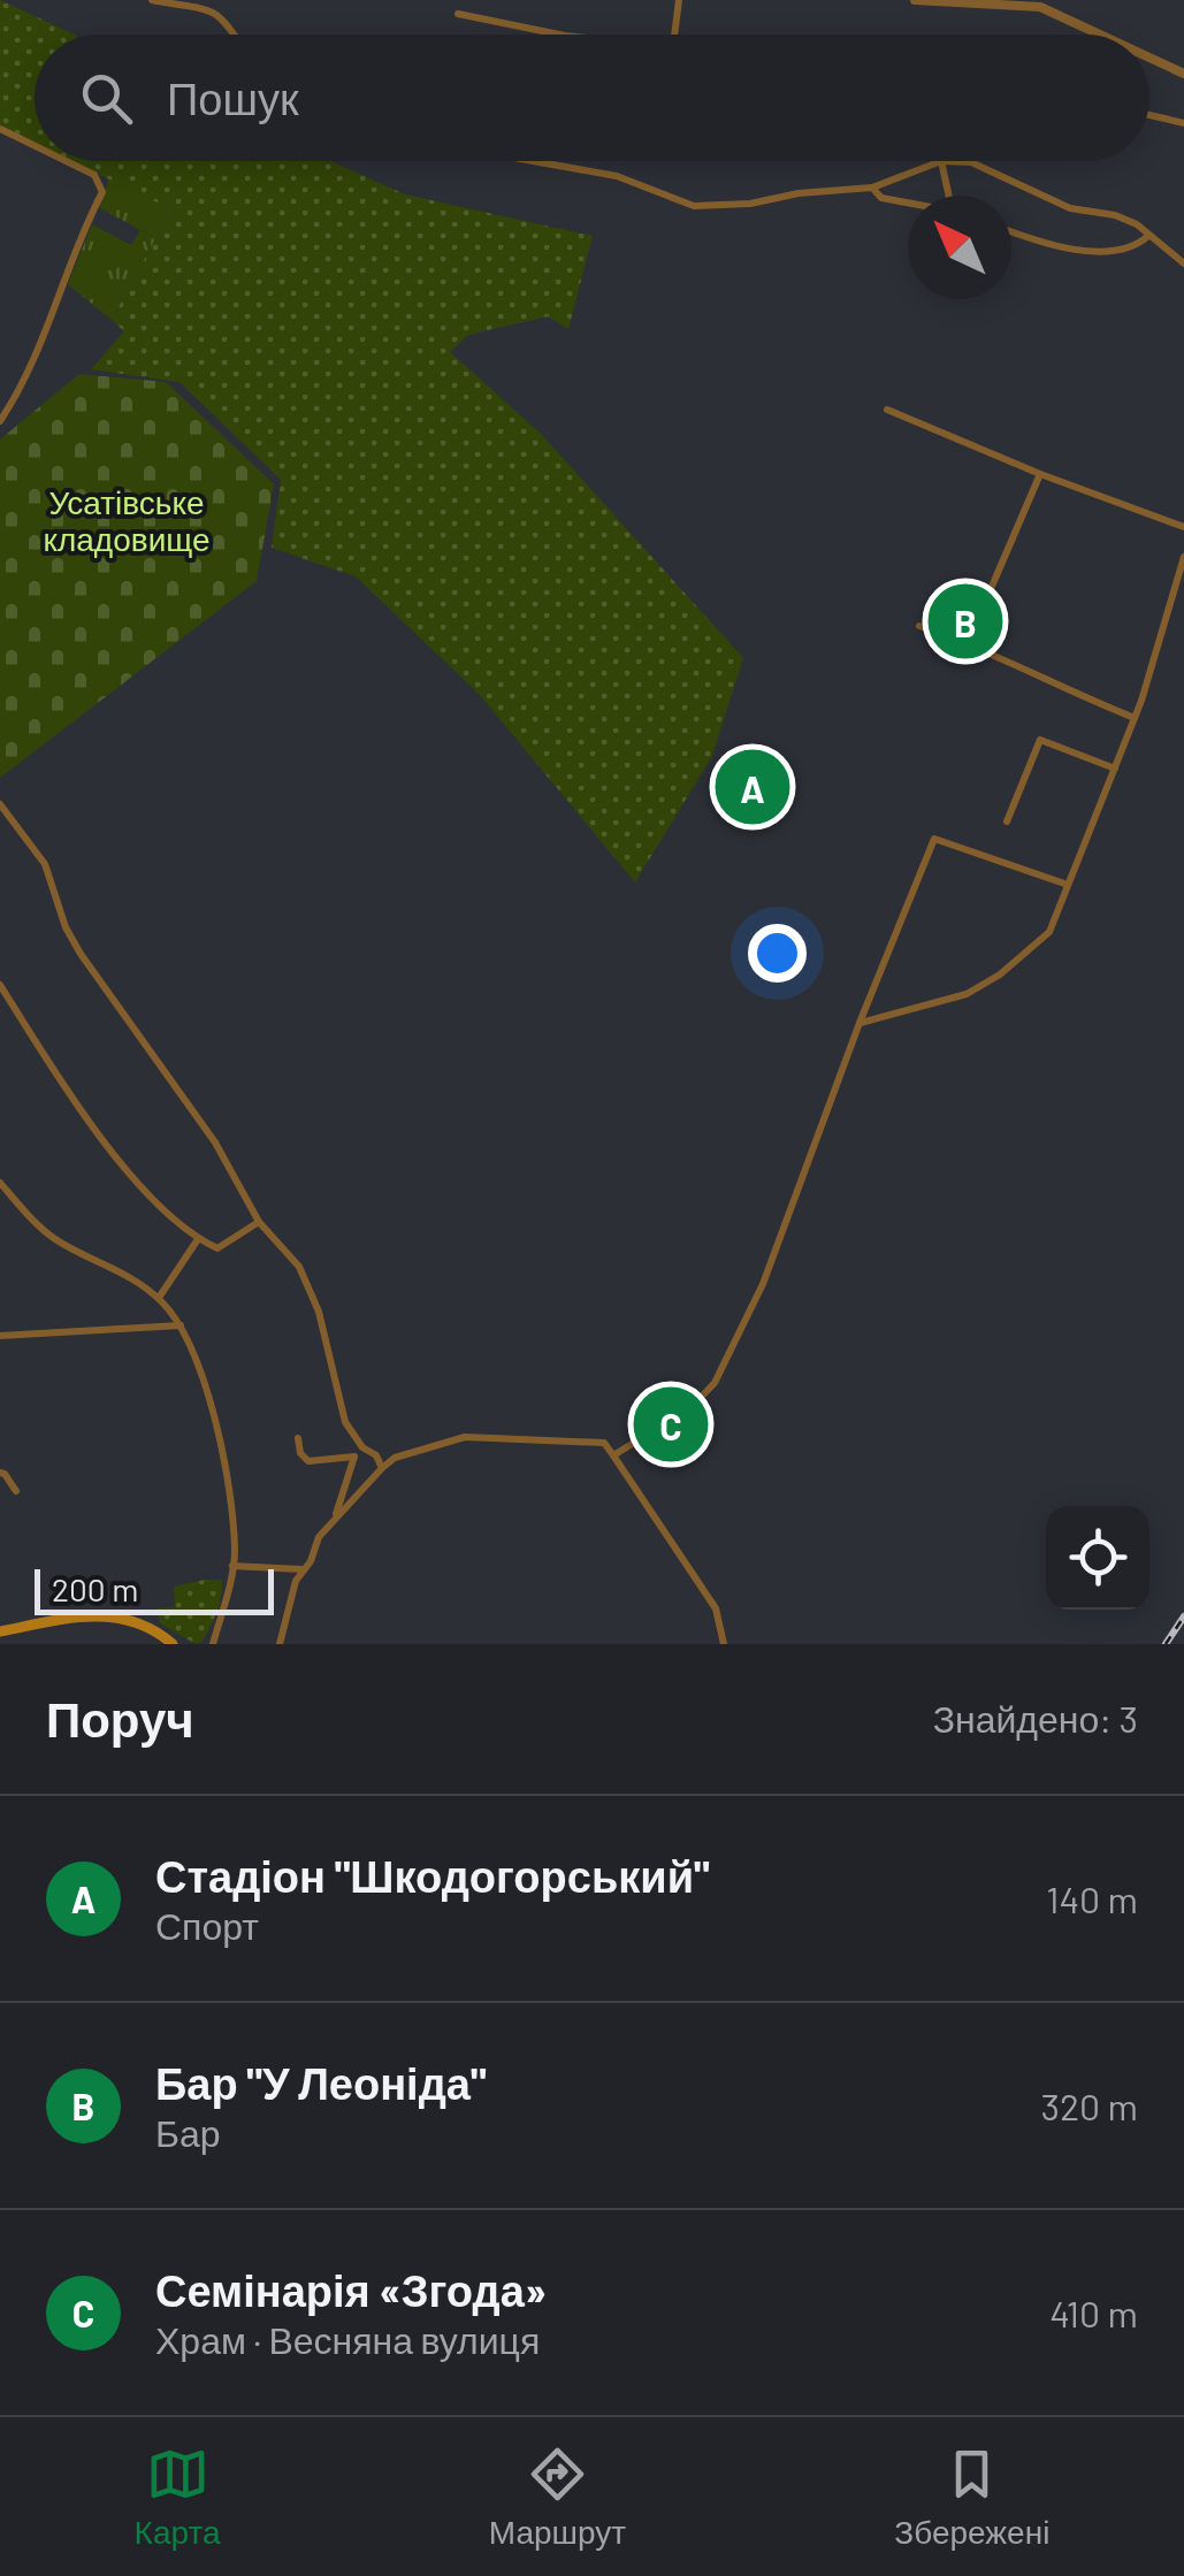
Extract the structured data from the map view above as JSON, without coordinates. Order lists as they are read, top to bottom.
{
  "parks": ["Усатівське кладовище"],
  "scale_bar": "200 m",
  "north": "top left",
  "page": {
    "search": "Пошук",
    "pins": ["B", "A", "C"],
    "scale": "200 m",
    "heading": ["Поруч", "Знайдено: 3"],
    "list": [
      {
        "mark": "A",
        "name": "Стадіон \"Шкодогорський\"",
        "note": "Спорт",
        "value": "140 m"
      },
      {
        "mark": "B",
        "name": "Бар \"У Леоніда\"",
        "note": "Бар",
        "value": "320 m"
      },
      {
        "mark": "C",
        "name": "Семінарія «Згода»",
        "note": "Храм · Весняна вулиця",
        "value": "410 m"
      }
    ],
    "nav": ["Карта", "Маршрут", "Збережені"]
  }
}
